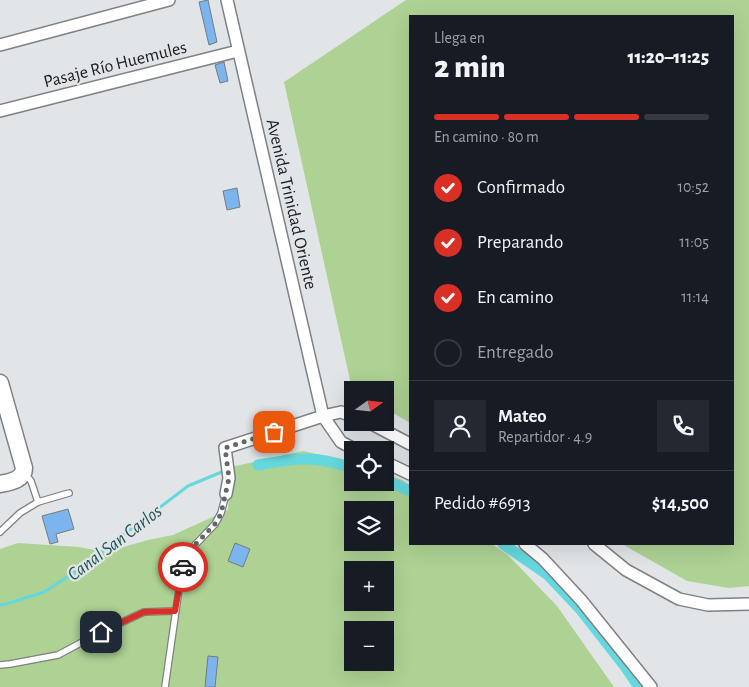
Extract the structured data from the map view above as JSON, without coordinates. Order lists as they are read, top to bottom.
{
  "streets": {
    "street": ["Pasaje Río Huemules", "Avenida Trinidad Oriente"]
  },
  "crossings": [
    ["Pasaje Río Huemules", "Avenida Trinidad Oriente"]
  ],
  "water": ["Canal San Carlos"],
  "north": "right",
  "page": {
    "heading": ["2 min", "Llega en", "11:20–11:25"],
    "panel": [
      "Mateo",
      "Repartidor · 4.9",
      "Pedido #6913",
      "$14,500"
    ],
    "bar": "En camino · 80 m",
    "list": [
      ["Confirmado", "10:52"],
      ["Preparando", "11:05"],
      ["En camino", "11:14"],
      "Entregado"
    ],
    "map_buttons": ["+", "−"]
  }
}
